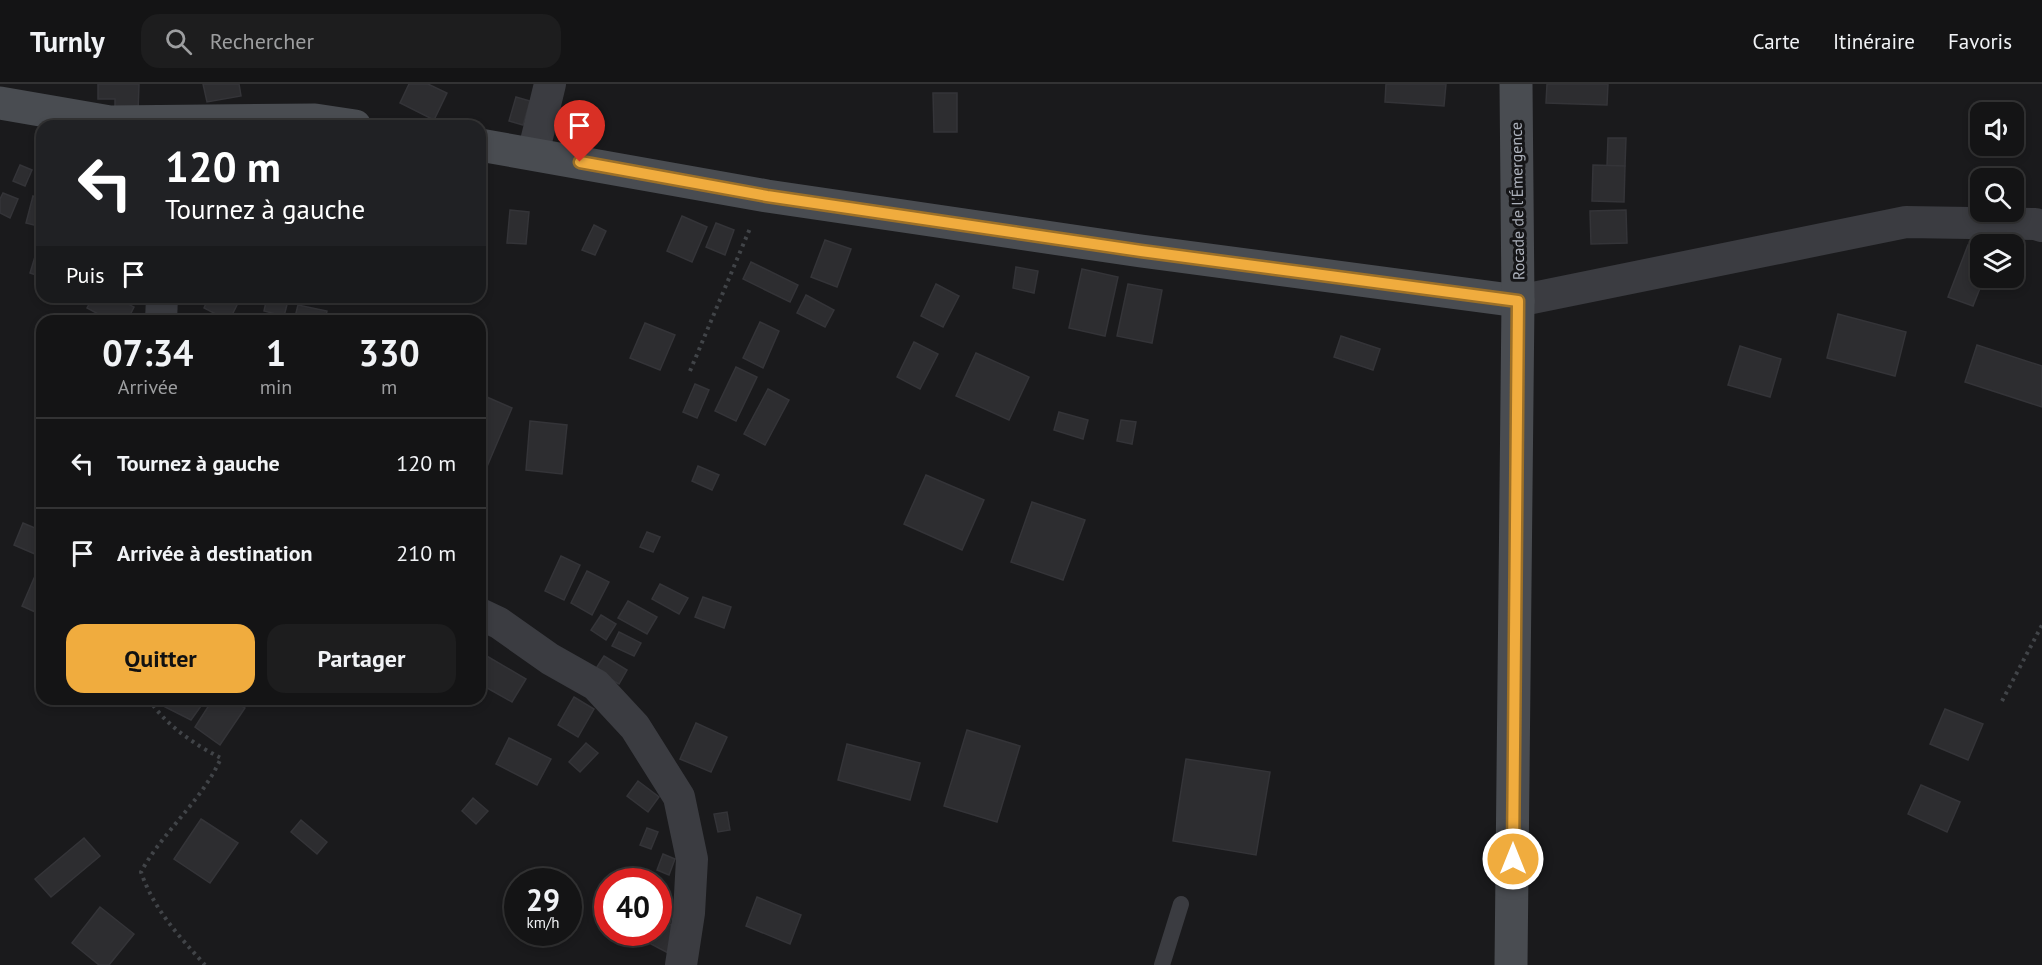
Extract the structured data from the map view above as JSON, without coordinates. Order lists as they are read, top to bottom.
{
  "streets": {
    "street": ["Rocade de l'Émergence"]
  },
  "page": {
    "header": "Turnly",
    "search": "Rechercher",
    "nav": ["Carte", "Itinéraire", "Favoris"],
    "turn": ["120 m", "Tournez à gauche"],
    "then": "Puis",
    "eta": [
      "07:34",
      "Arrivée",
      "1",
      "min",
      "330",
      "m"
    ],
    "list": [
      {
        "name": "Tournez à gauche",
        "value": "120 m"
      },
      {
        "name": "Arrivée à destination",
        "value": "210 m"
      }
    ],
    "buttons": ["Quitter", "Partager"],
    "speed": "29 km/h",
    "limit": "40"
  }
}
